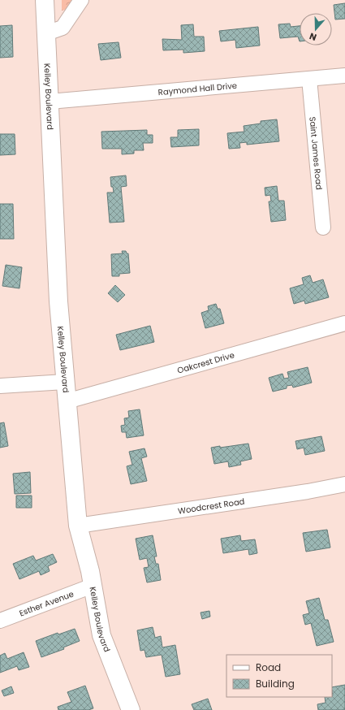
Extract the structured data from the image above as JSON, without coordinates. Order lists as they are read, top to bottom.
{
  "streets": {
    "main road": ["Kelley Boulevard"],
    "street": [
      "Raymond Hall Drive",
      "Saint James Road",
      "Oakcrest Drive",
      "Woodcrest Road",
      "Esther Avenue"
    ]
  },
  "crossings": [
    ["Raymond Hall Drive", "Kelley Boulevard"],
    ["Raymond Hall Drive", "Saint James Road"],
    ["Kelley Boulevard", "Oakcrest Drive"],
    ["Kelley Boulevard", "Woodcrest Road"],
    ["Kelley Boulevard", "Esther Avenue"]
  ],
  "legend": ["Road", "Building"],
  "north": "bottom"
}
